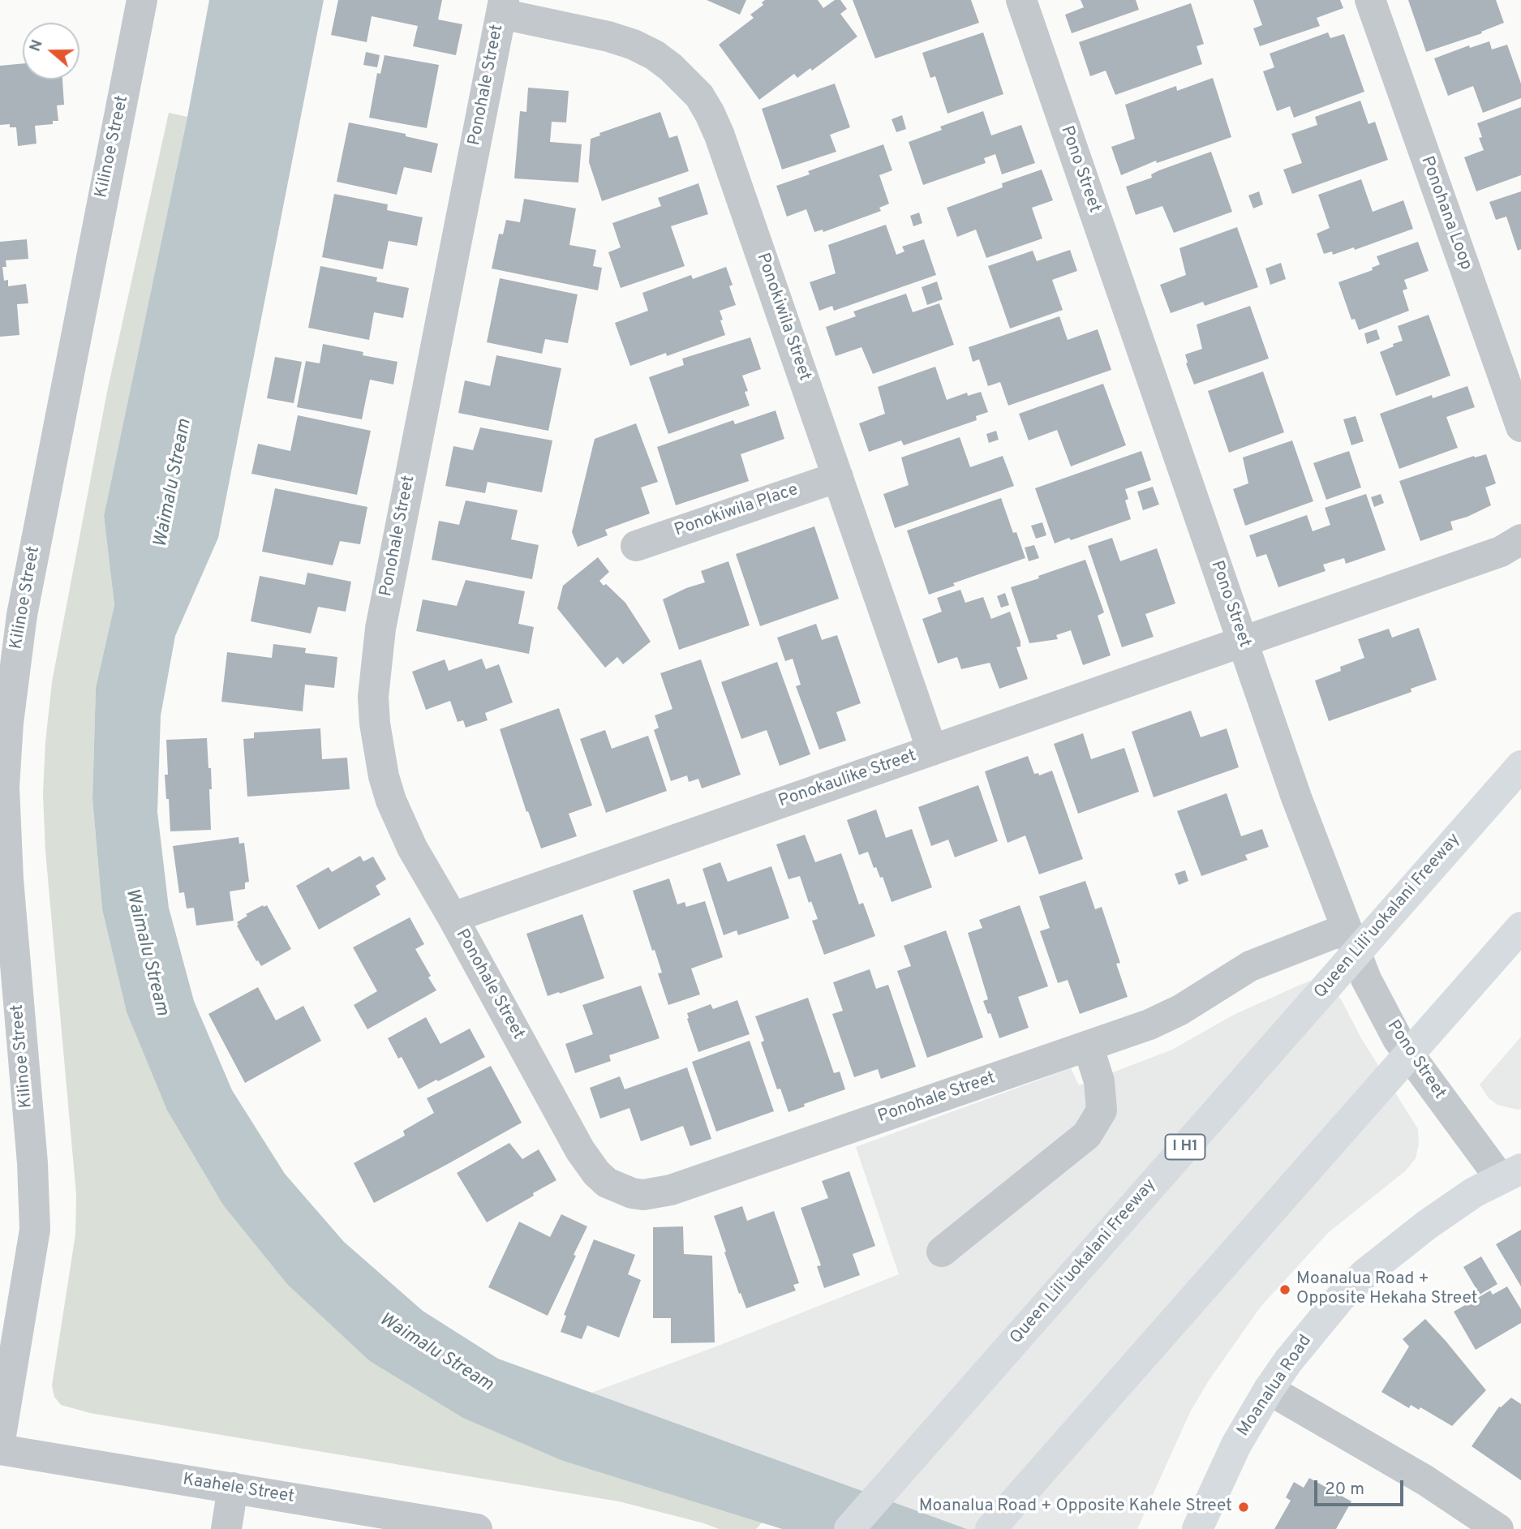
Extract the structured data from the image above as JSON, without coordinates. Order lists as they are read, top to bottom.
{
  "streets": {
    "main road": ["Queen Liliʻuokalani Freeway", "I H1", "Moanalua Road"],
    "street": [
      "Ponohale Street",
      "Kilinoe Street",
      "Pono Street",
      "Ponohana Loop",
      "Ponokiwila Street",
      "Ponokiwila Place",
      "Ponokaulike Street",
      "Kaahele Street"
    ]
  },
  "crossings": [
    ["Ponohale Street", "Pono Street"],
    ["Ponohale Street", "Ponokiwila Street"],
    ["Ponohale Street", "Ponokaulike Street"],
    ["Pono Street", "Ponokaulike Street"],
    ["Pono Street", "Moanalua Road"],
    ["Ponokiwila Street", "Ponokiwila Place"],
    ["Ponokiwila Street", "Ponokaulike Street"]
  ],
  "water": ["Waimalu Stream"],
  "places": ["Moanalua Road + Opposite Hekaha Street", "Moanalua Road + Opposite Kahele Street"],
  "scale_bar": "20 m",
  "north": "left"
}
